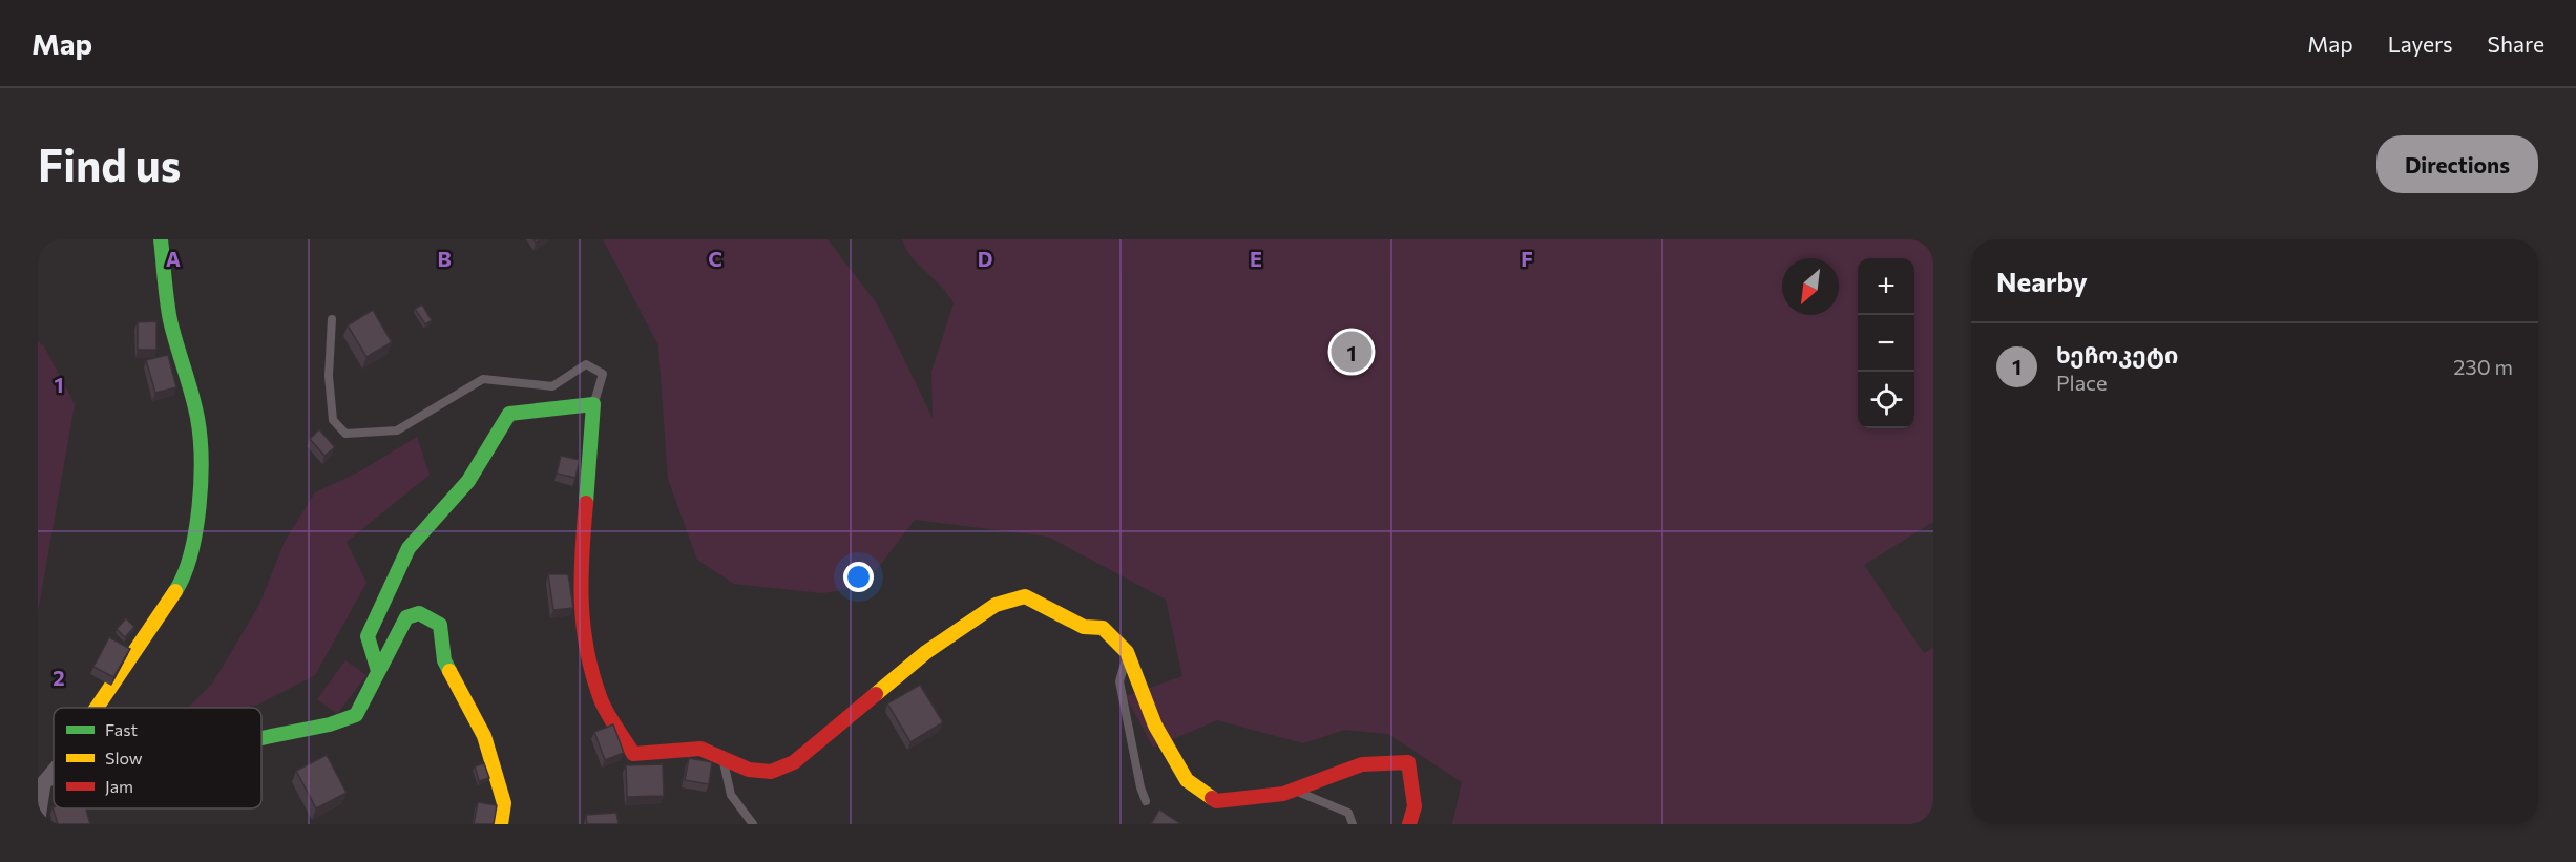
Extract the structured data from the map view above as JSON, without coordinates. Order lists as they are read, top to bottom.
{
  "legend": ["Fast", "Slow", "Jam"],
  "north": "bottom left",
  "page": {
    "header": "Map",
    "nav": ["Map", "Layers", "Share"],
    "buttons": "Directions",
    "title": "Find us",
    "heading": "Nearby",
    "map_buttons": ["+", "−"],
    "list": [
      {
        "mark": "1",
        "name": "ხეჩოკეტი",
        "note": "Place",
        "value": "230 m"
      }
    ],
    "pins": "1"
  },
  "grid": {
    "columns": [
      "A",
      "B",
      "C",
      "D",
      "E",
      "F"
    ],
    "rows": ["1", "2"]
  }
}
